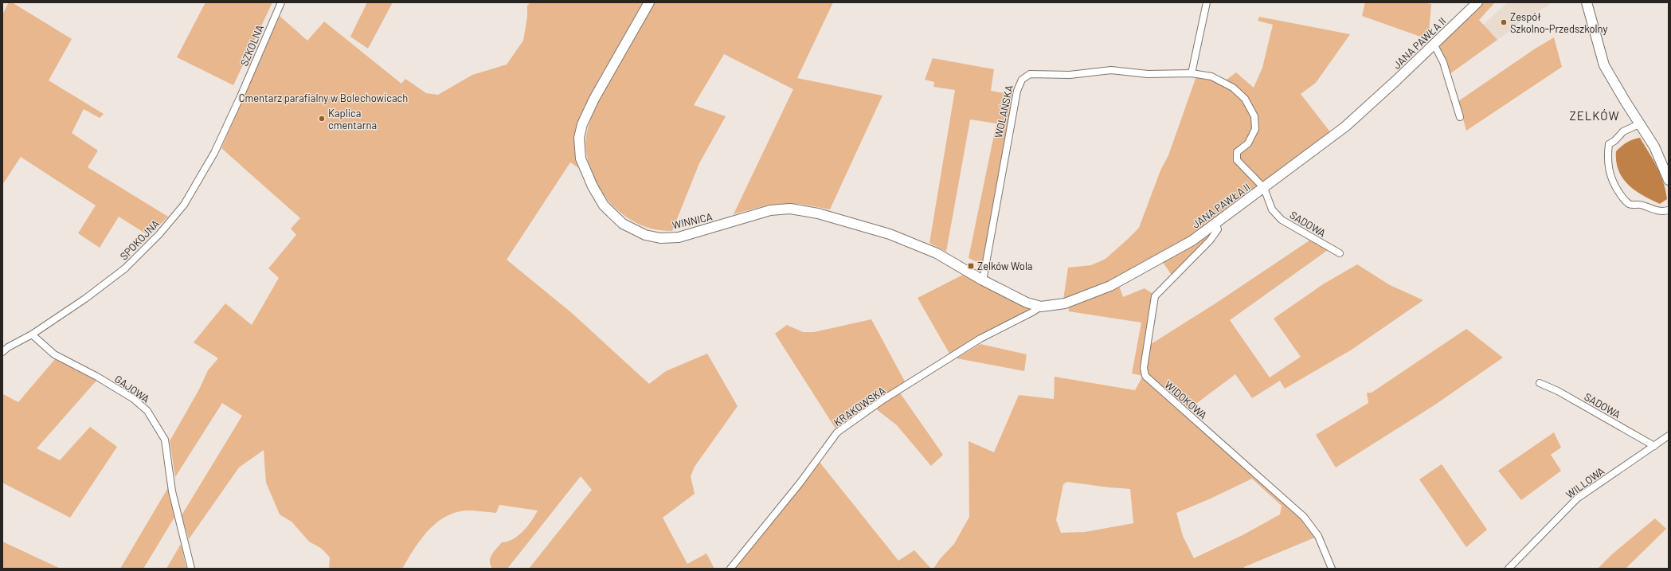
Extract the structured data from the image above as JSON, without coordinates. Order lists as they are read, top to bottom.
{
  "streets": {
    "street": [
      "JANA PAWŁA II",
      "SZKOLNA",
      "WOLAŃSKA",
      "WINNICA",
      "SADOWA",
      "SPOKOJNA",
      "GAJOWA",
      "WIDOKOWA",
      "KRAKOWSKA",
      "WILLOWA"
    ]
  },
  "crossings": [
    ["JANA PAWŁA II", "WOLAŃSKA"],
    ["JANA PAWŁA II", "WINNICA"],
    ["JANA PAWŁA II", "SADOWA"],
    ["JANA PAWŁA II", "WIDOKOWA"],
    ["JANA PAWŁA II", "KRAKOWSKA"],
    ["SZKOLNA", "SPOKOJNA"],
    ["WOLAŃSKA", "SADOWA"],
    ["SADOWA", "WILLOWA"],
    ["SPOKOJNA", "GAJOWA"]
  ],
  "districts": ["ZELKÓW"],
  "parks": ["Cmentarz parafialny w Bolechowicach"],
  "places": {
    "other": ["Zespół Szkolno-Przedszkolny", "Kaplica cmentarna"],
    "transit": ["Zelków Wola"]
  }
}
